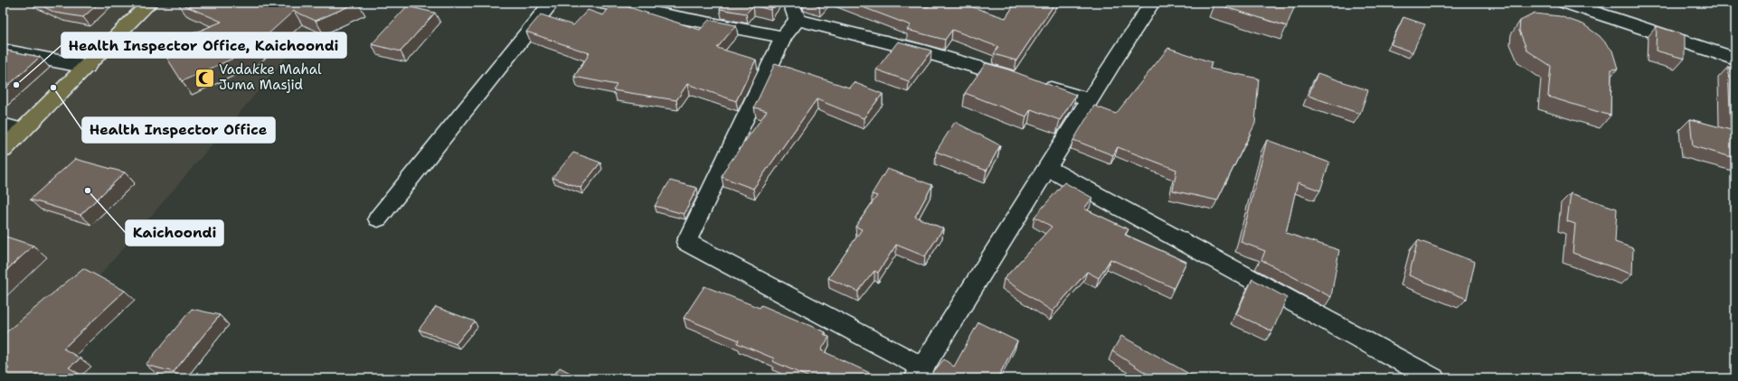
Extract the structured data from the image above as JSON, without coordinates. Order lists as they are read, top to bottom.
{
  "places": {
    "mosque": ["Vadakke Mahal Juma Masjid"],
    "other": ["Health Inspector Office, Kaichoondi", "Health Inspector Office", "Kaichoondi"]
  }
}
